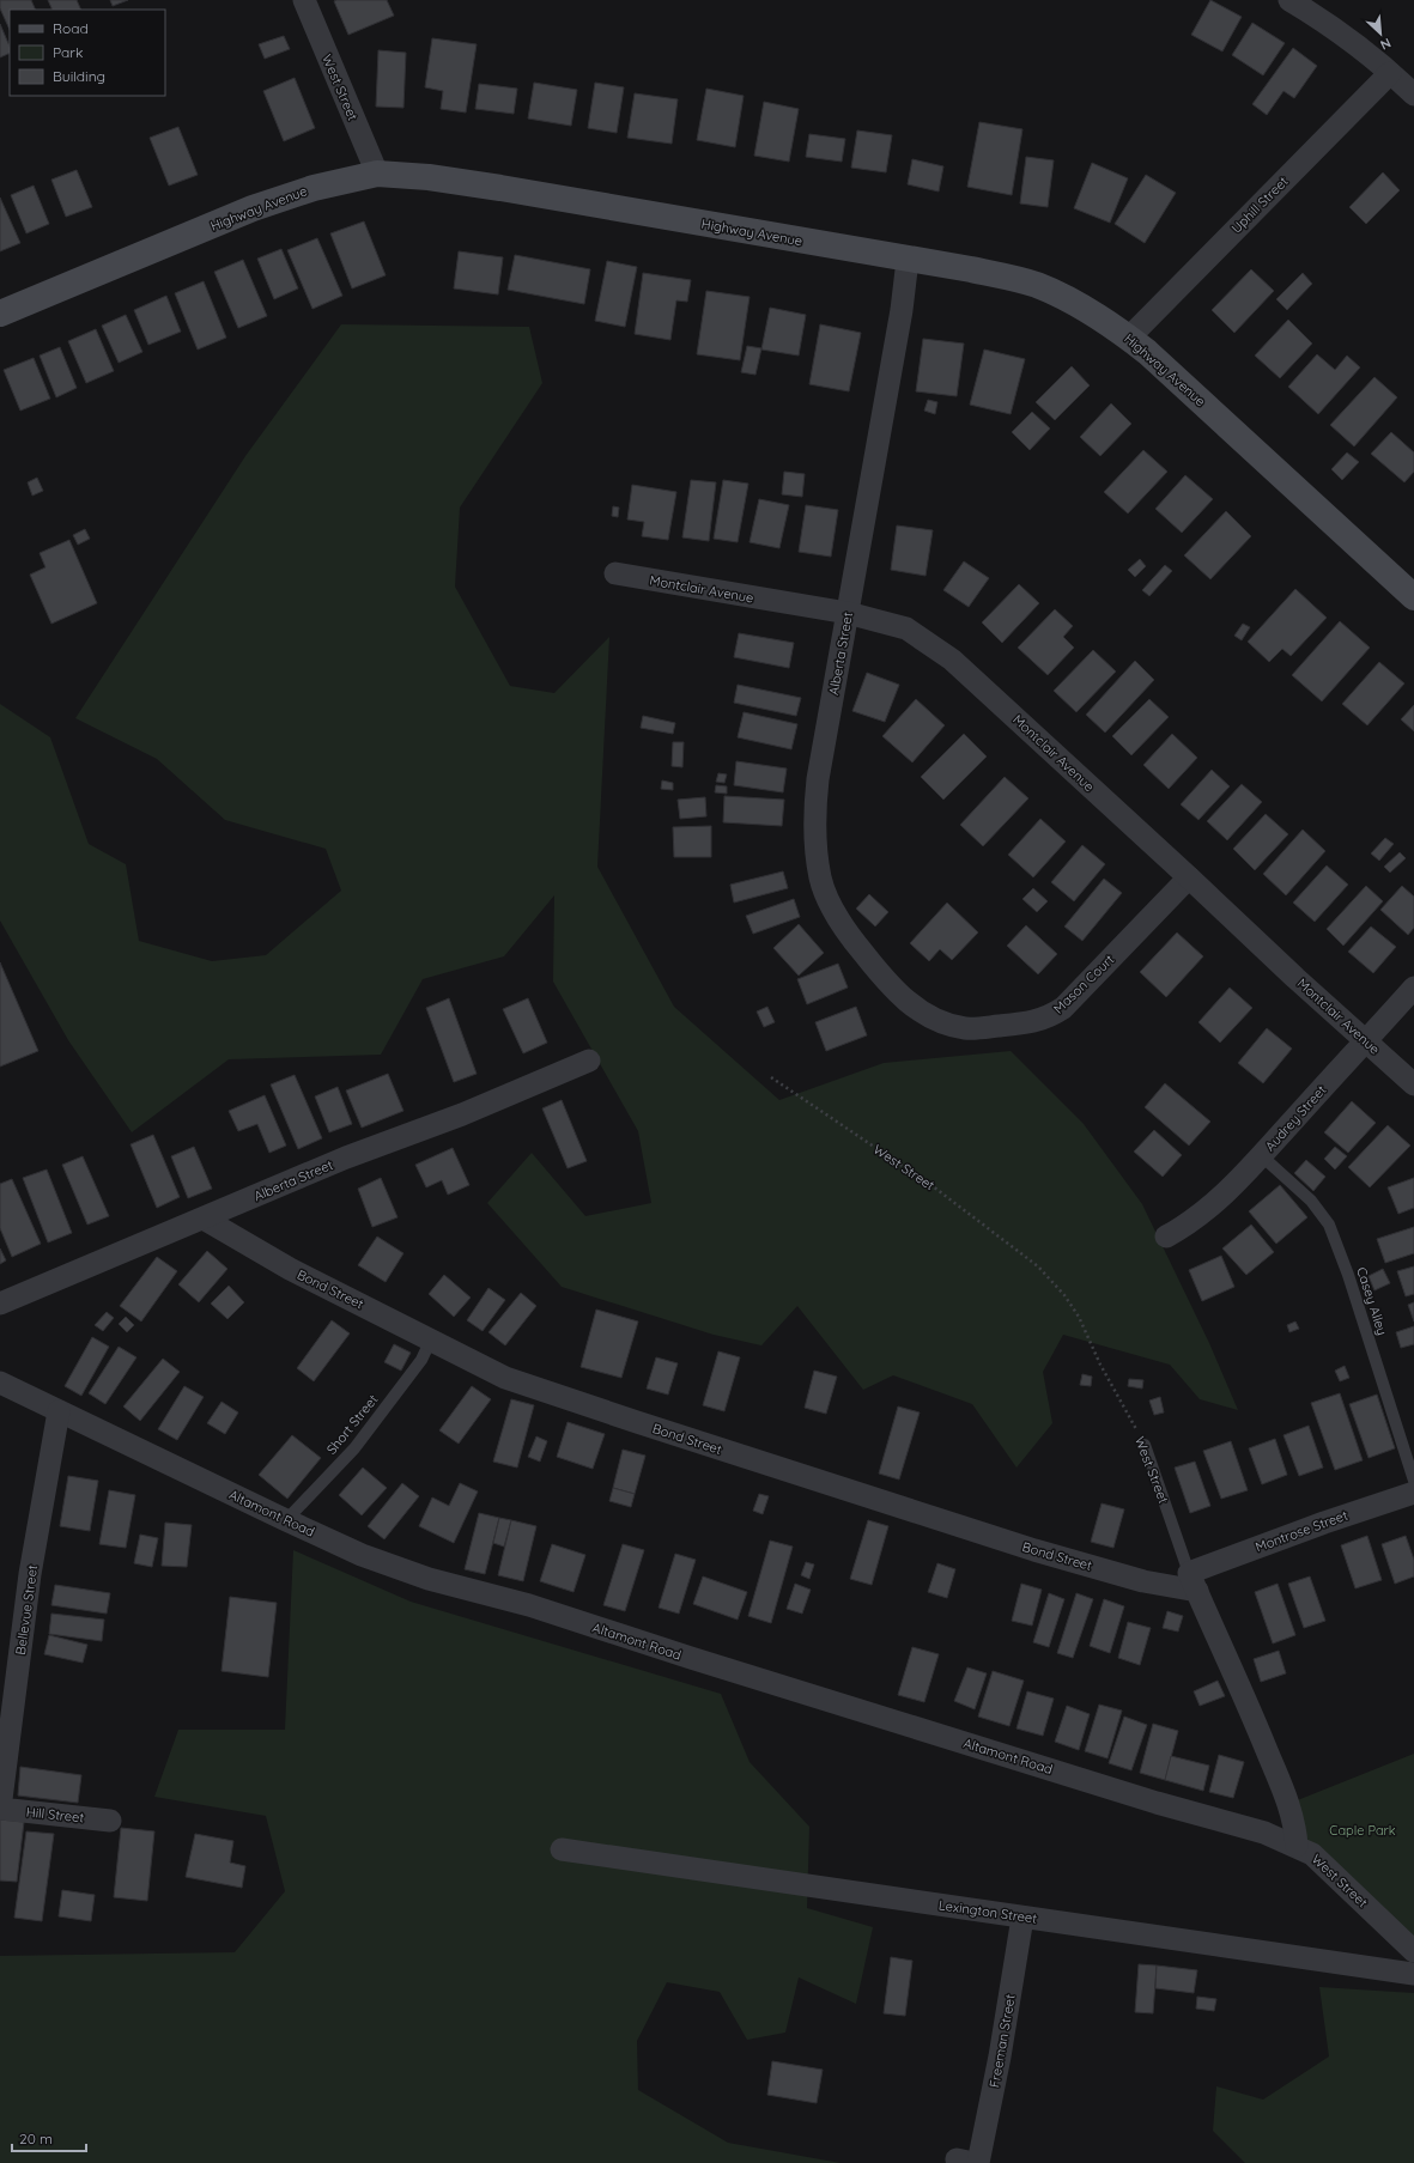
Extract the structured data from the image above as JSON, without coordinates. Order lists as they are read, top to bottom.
{
  "streets": {
    "main road": ["Highway Avenue"],
    "street": [
      "West Street",
      "Uphill Street",
      "Montclair Avenue",
      "Alberta Street",
      "Mason Court",
      "Audrey Street",
      "Bond Street",
      "Altamont Road",
      "Montrose Street",
      "Bellevue Street",
      "Hill Street",
      "Lexington Street",
      "Freeman Street"
    ],
    "lane": ["Casey Alley", "Short Street"]
  },
  "crossings": [
    ["West Street", "Highway Avenue"],
    ["West Street", "Bond Street"],
    ["West Street", "Altamont Road"],
    ["West Street", "Montrose Street"],
    ["Uphill Street", "Highway Avenue"],
    ["Highway Avenue", "Alberta Street"],
    ["Montclair Avenue", "Alberta Street"],
    ["Montclair Avenue", "Mason Court"],
    ["Montclair Avenue", "Audrey Street"],
    ["Alberta Street", "Mason Court"],
    ["Alberta Street", "Bond Street"],
    ["Audrey Street", "Casey Alley"],
    ["Bond Street", "Short Street"],
    ["Bond Street", "Montrose Street"],
    ["Short Street", "Altamont Road"],
    ["Altamont Road", "Bellevue Street"],
    ["Bellevue Street", "Hill Street"],
    ["Lexington Street", "Freeman Street"]
  ],
  "parks": ["Caple Park"],
  "legend": ["Road", "Park", "Building"],
  "scale_bar": "20 m",
  "north": "bottom right"
}
